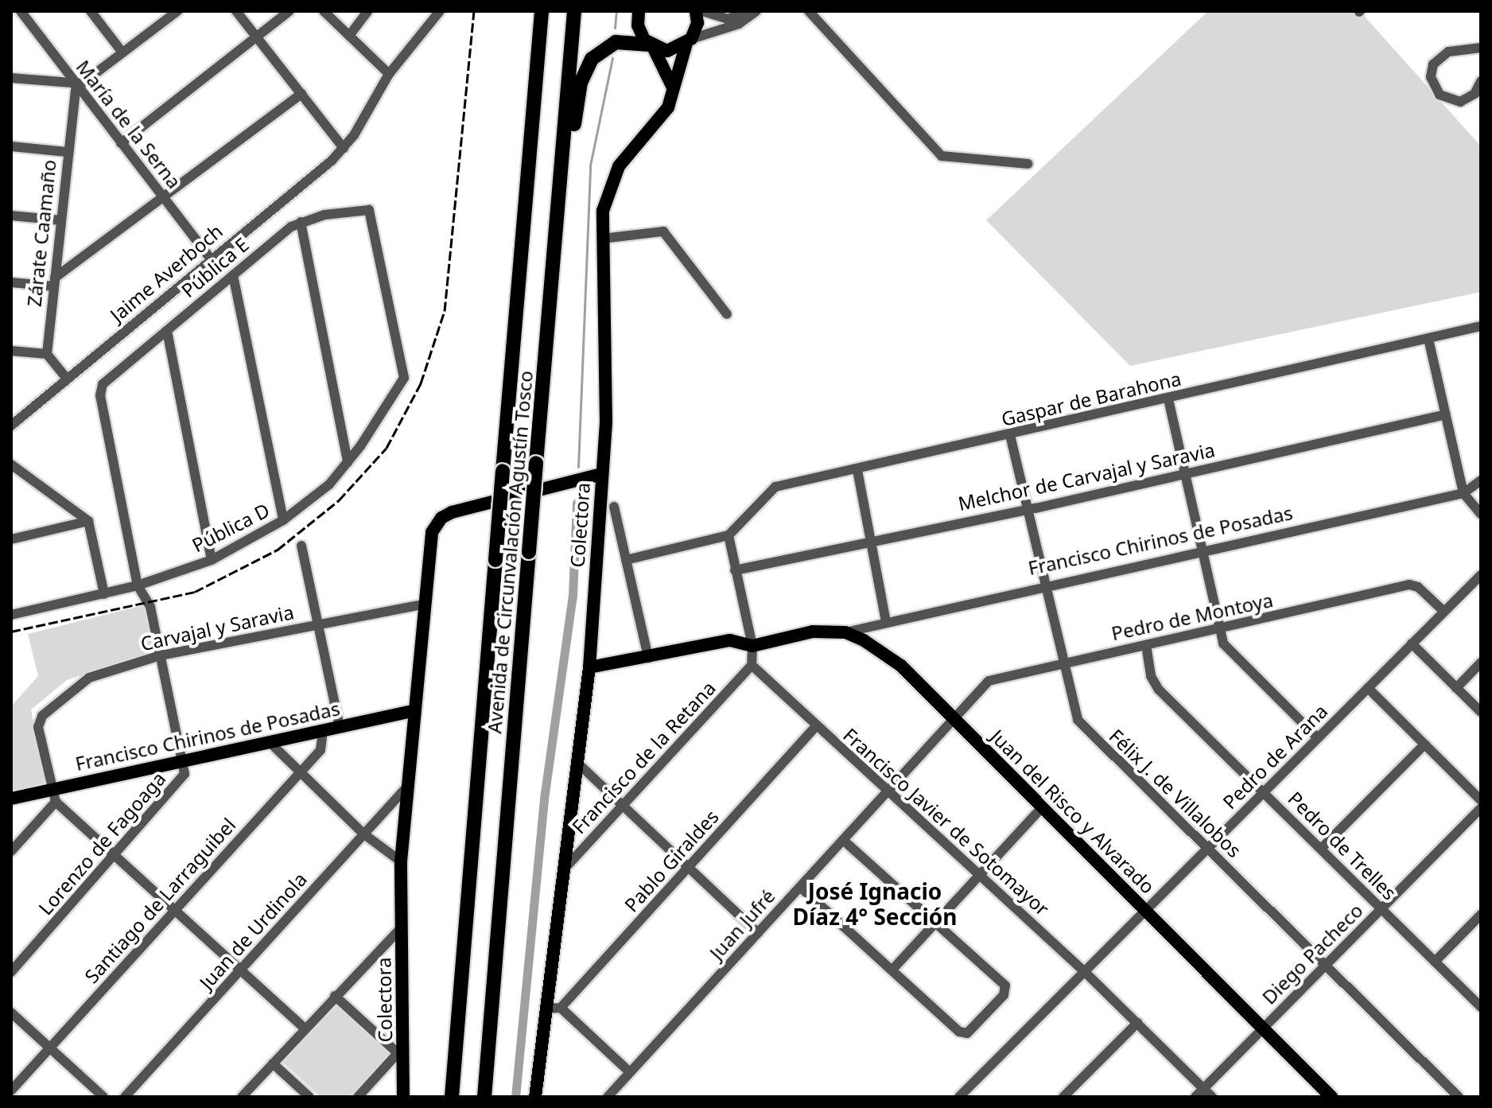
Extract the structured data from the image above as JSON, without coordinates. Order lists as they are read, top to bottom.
{
  "streets": {
    "highway": ["Avenida de Circunvalación Agustín Tosco"],
    "main road": ["Colectora", "Francisco Chirinos de Posadas", "Juan del Risco y Alvarado"],
    "street": [
      "María de la Serna",
      "Zárate Caamaño",
      "Pública E",
      "Jaime Averboch",
      "Gaspar de Barahona",
      "Melchor de Carvajal y Saravia",
      "Pública D",
      "Pedro de Montoya",
      "Carvajal y Saravia",
      "Pedro de Arana",
      "Francisco de la Retana",
      "Félix J. de Villalobos",
      "Francisco Javier de Sotomayor",
      "Lorenzo de Fagoaga",
      "Pedro de Trelles",
      "Pablo Giraldes",
      "Santiago de Larraguibel",
      "Juan Jufré",
      "Juan de Urdinola",
      "Diego Pacheco"
    ]
  },
  "crossings": [
    ["María de la Serna", "Zárate Caamaño"],
    ["María de la Serna", "Jaime Averboch"],
    ["Pública E", "Pública D"],
    ["Gaspar de Barahona", "Félix J. de Villalobos"],
    ["Melchor de Carvajal y Saravia", "Félix J. de Villalobos"],
    ["Colectora", "Francisco Chirinos de Posadas"],
    ["Colectora", "Carvajal y Saravia"],
    ["Colectora", "Francisco de la Retana"],
    ["Colectora", "Juan de Urdinola"],
    ["Francisco Chirinos de Posadas", "Carvajal y Saravia"],
    ["Francisco Chirinos de Posadas", "Félix J. de Villalobos"],
    ["Francisco Chirinos de Posadas", "Juan del Risco y Alvarado"],
    ["Francisco Chirinos de Posadas", "Lorenzo de Fagoaga"],
    ["Francisco Chirinos de Posadas", "Santiago de Larraguibel"],
    ["Pedro de Montoya", "Pedro de Arana"],
    ["Pedro de Montoya", "Félix J. de Villalobos"],
    ["Pedro de Montoya", "Juan del Risco y Alvarado"],
    ["Pedro de Montoya", "Pedro de Trelles"],
    ["Pedro de Montoya", "Juan Jufré"],
    ["Pedro de Arana", "Félix J. de Villalobos"],
    ["Pedro de Arana", "Juan del Risco y Alvarado"],
    ["Pedro de Arana", "Francisco Javier de Sotomayor"],
    ["Pedro de Arana", "Pedro de Trelles"],
    ["Francisco de la Retana", "Francisco Javier de Sotomayor"],
    ["Félix J. de Villalobos", "Diego Pacheco"],
    ["Juan del Risco y Alvarado", "Juan Jufré"],
    ["Juan del Risco y Alvarado", "Diego Pacheco"],
    ["Francisco Javier de Sotomayor", "Pablo Giraldes"],
    ["Francisco Javier de Sotomayor", "Juan Jufré"],
    ["Francisco Javier de Sotomayor", "Diego Pacheco"],
    ["Pedro de Trelles", "Diego Pacheco"]
  ],
  "districts": ["José Ignacio Díaz 4° Sección"]
}
